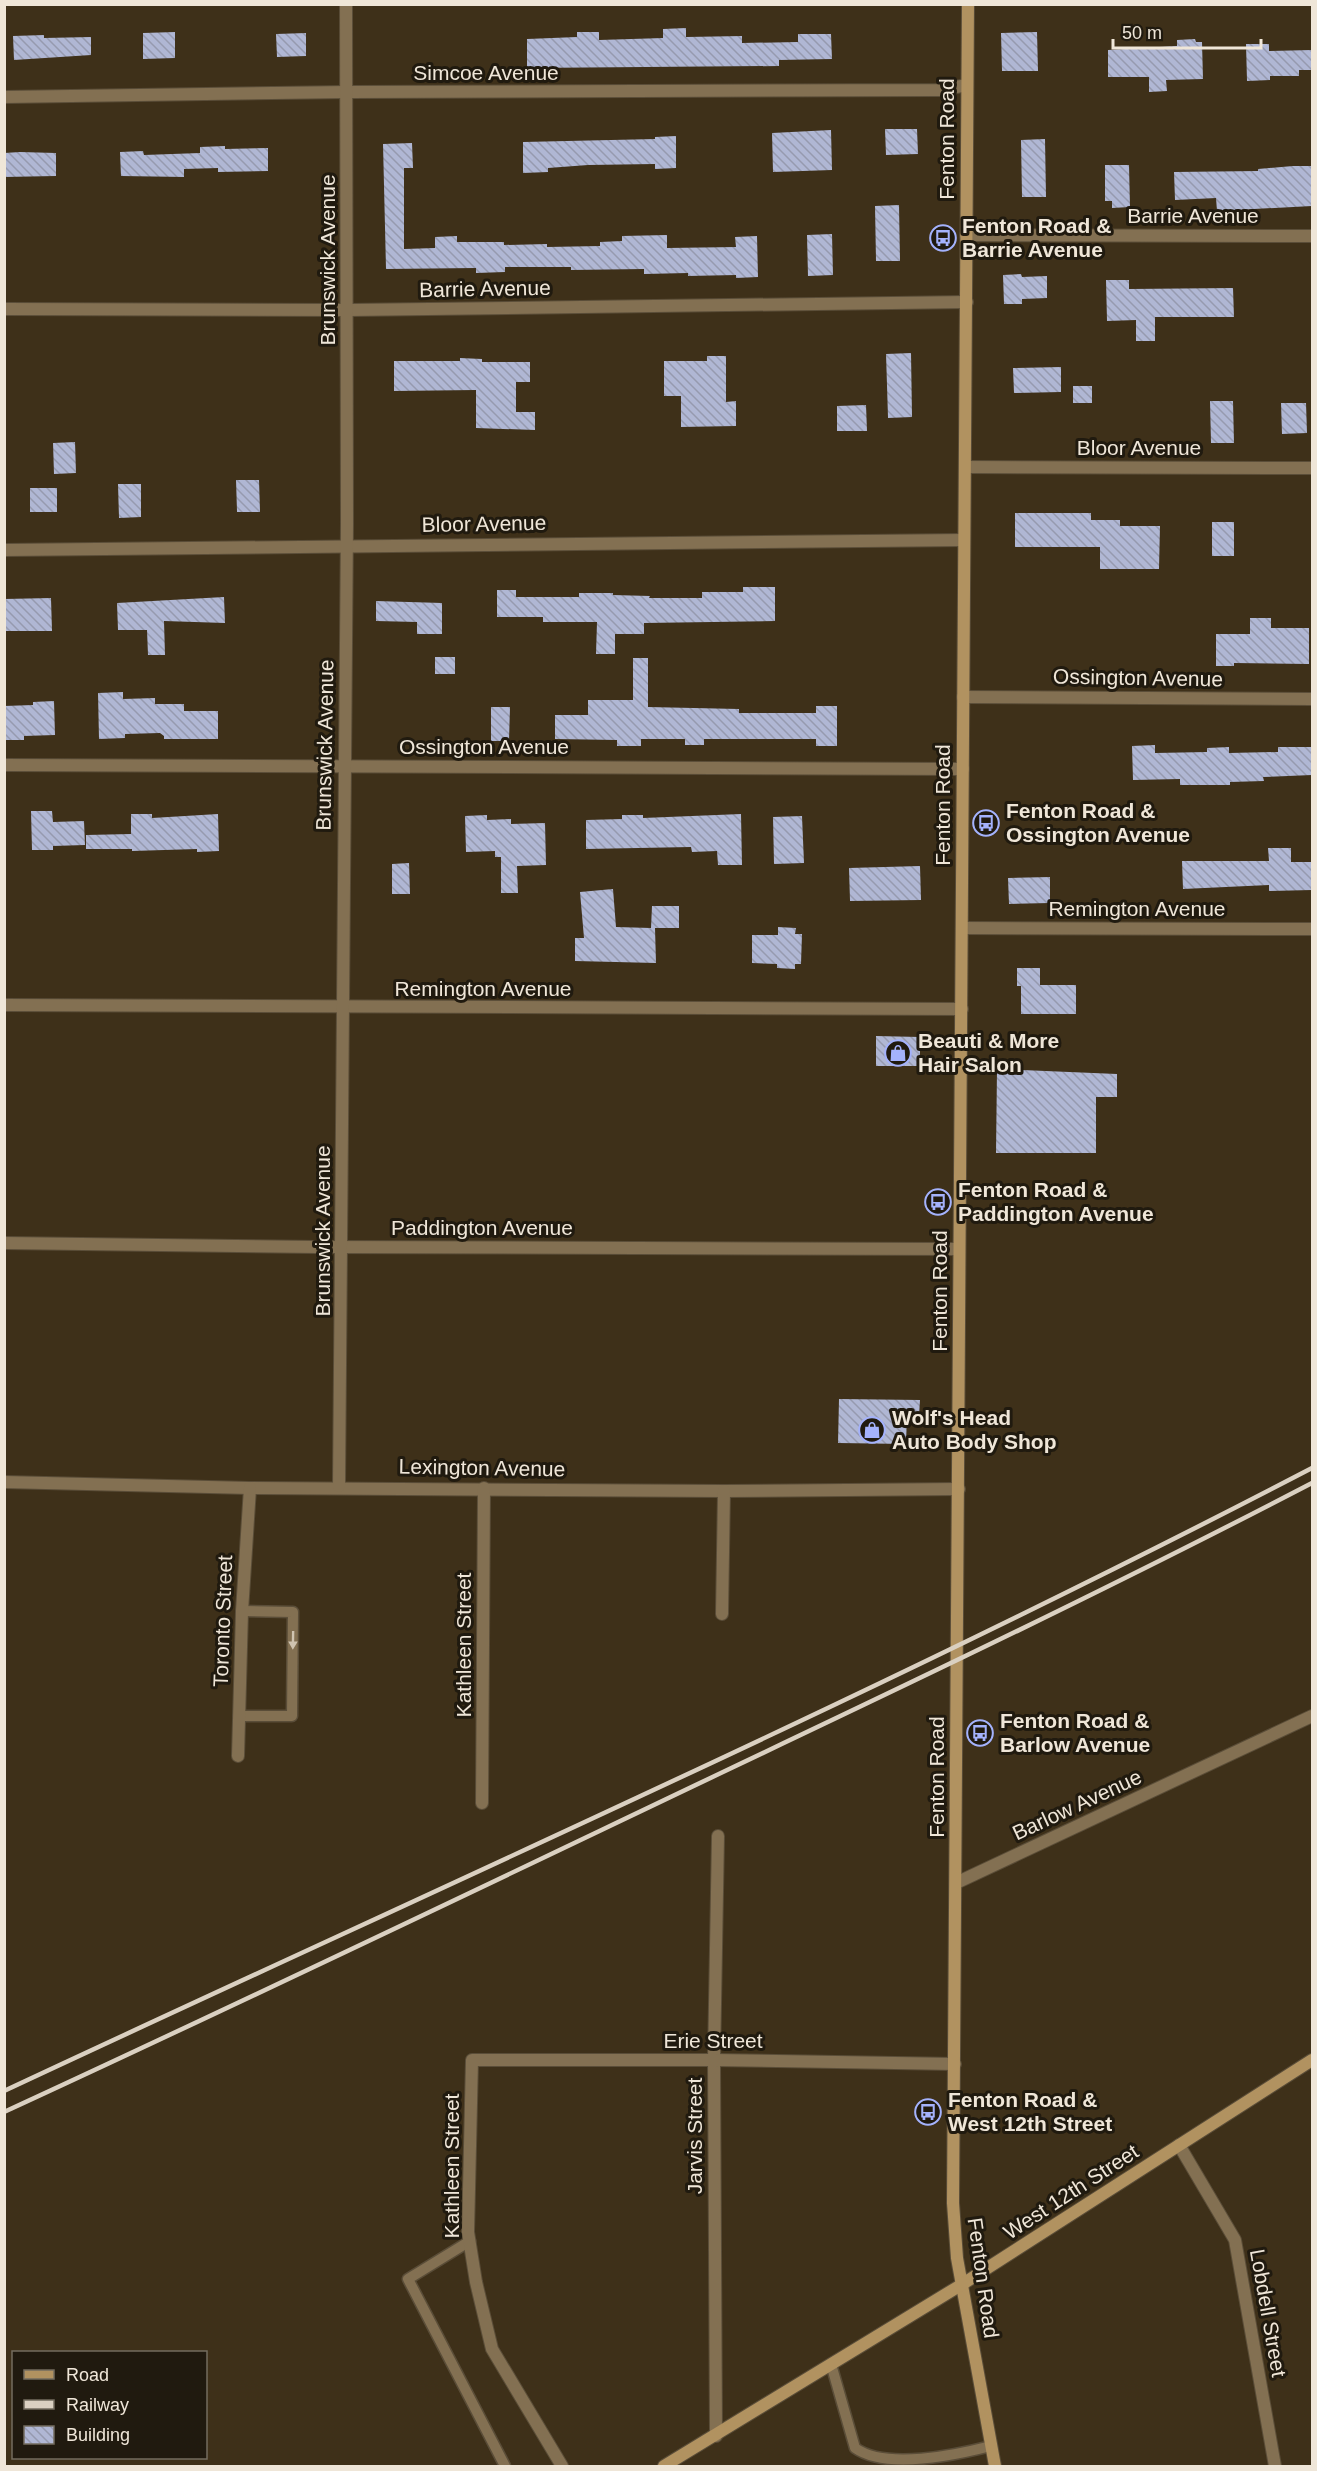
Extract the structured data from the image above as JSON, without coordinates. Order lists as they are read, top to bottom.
{
  "streets": {
    "street": [
      "Simcoe Avenue",
      "Fenton Road",
      "Barrie Avenue",
      "Brunswick Avenue",
      "Bloor Avenue",
      "Ossington Avenue",
      "Remington Avenue",
      "Paddington Avenue",
      "Lexington Avenue",
      "Toronto Street",
      "Kathleen Street",
      "Barlow Avenue",
      "Erie Street",
      "Jarvis Street",
      "West 12th Street",
      "Lobdell Street"
    ]
  },
  "crossings": [
    ["Simcoe Avenue", "Fenton Road"],
    ["Simcoe Avenue", "Brunswick Avenue"],
    ["Fenton Road", "Barrie Avenue"],
    ["Fenton Road", "Bloor Avenue"],
    ["Fenton Road", "Ossington Avenue"],
    ["Fenton Road", "Remington Avenue"],
    ["Fenton Road", "Paddington Avenue"],
    ["Fenton Road", "Lexington Avenue"],
    ["Fenton Road", "Barlow Avenue"],
    ["Fenton Road", "Erie Street"],
    ["Fenton Road", "West 12th Street"],
    ["Barrie Avenue", "Brunswick Avenue"],
    ["Brunswick Avenue", "Bloor Avenue"],
    ["Brunswick Avenue", "Ossington Avenue"],
    ["Brunswick Avenue", "Remington Avenue"],
    ["Brunswick Avenue", "Paddington Avenue"],
    ["Brunswick Avenue", "Lexington Avenue"],
    ["Lexington Avenue", "Toronto Street"],
    ["Lexington Avenue", "Kathleen Street"],
    ["Kathleen Street", "Erie Street"],
    ["Erie Street", "Jarvis Street"],
    ["Jarvis Street", "West 12th Street"],
    ["West 12th Street", "Lobdell Street"]
  ],
  "places": {
    "bus stop": [
      "Fenton Road & Barrie Avenue",
      "Fenton Road & Ossington Avenue",
      "Fenton Road & Paddington Avenue",
      "Fenton Road & Barlow Avenue",
      "Fenton Road & West 12th Street"
    ],
    "shop": ["Beauti & More Hair Salon", "Wolf's Head Auto Body Shop"]
  },
  "legend": ["Road", "Railway", "Building"],
  "scale_bar": "50 m"
}
